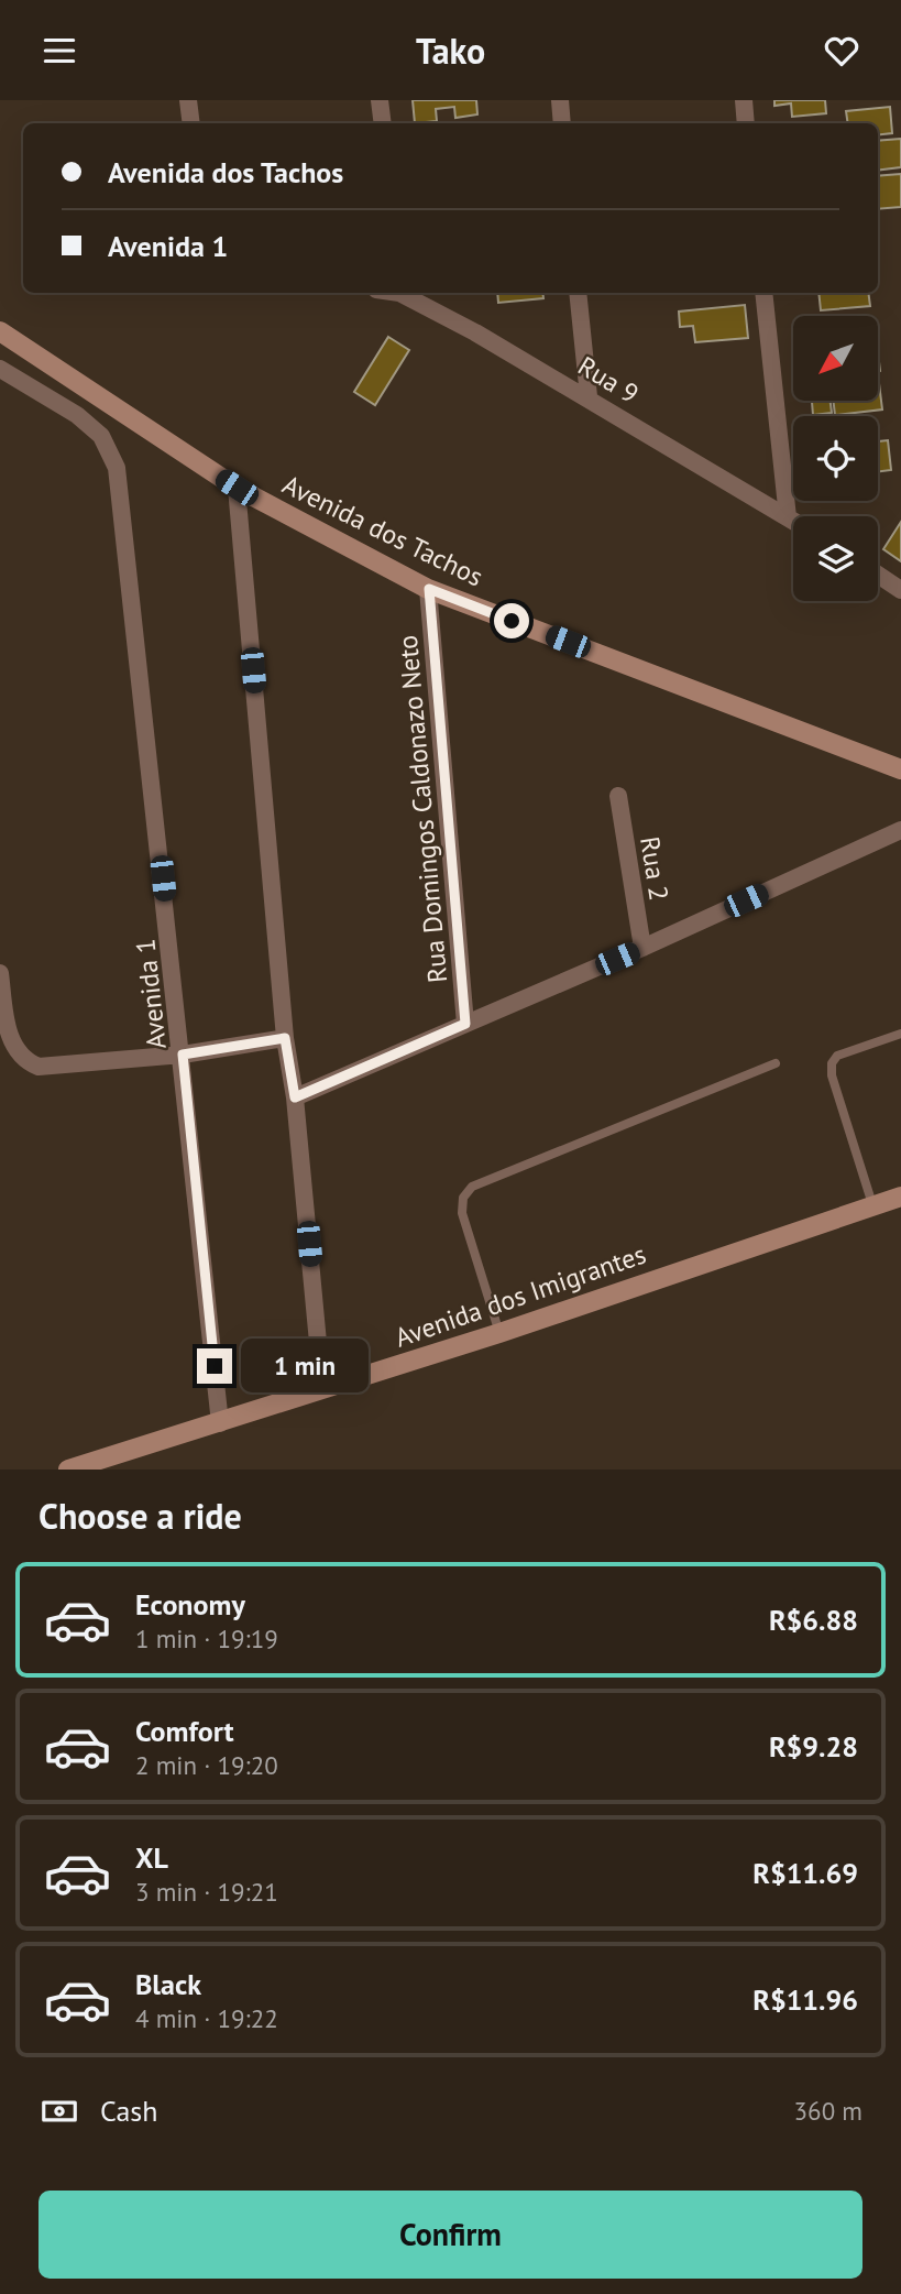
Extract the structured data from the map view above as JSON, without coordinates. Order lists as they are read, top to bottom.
{
  "streets": {
    "street": [
      "Rua 9",
      "Avenida dos Tachos",
      "Rua Domingos Caldonazo Neto",
      "Rua 2",
      "Avenida 1",
      "Avenida dos Imigrantes"
    ]
  },
  "crossings": [
    ["Avenida dos Tachos", "Rua Domingos Caldonazo Neto"],
    ["Avenida 1", "Avenida dos Imigrantes"]
  ],
  "north": "bottom left",
  "page": {
    "header": "Tako",
    "banner": ["Avenida dos Tachos", "Avenida 1"],
    "bubble": "1 min",
    "heading": "Choose a ride",
    "list": [
      {
        "name": "Economy",
        "note": "1 min · 19:19",
        "value": "R$6.88"
      },
      {
        "name": "Comfort",
        "note": "2 min · 19:20",
        "value": "R$9.28"
      },
      {
        "name": "XL",
        "note": "3 min · 19:21",
        "value": "R$11.69"
      },
      {
        "name": "Black",
        "note": "4 min · 19:22",
        "value": "R$11.96"
      }
    ],
    "pay": ["Cash", "360 m"],
    "buttons": "Confirm"
  }
}
